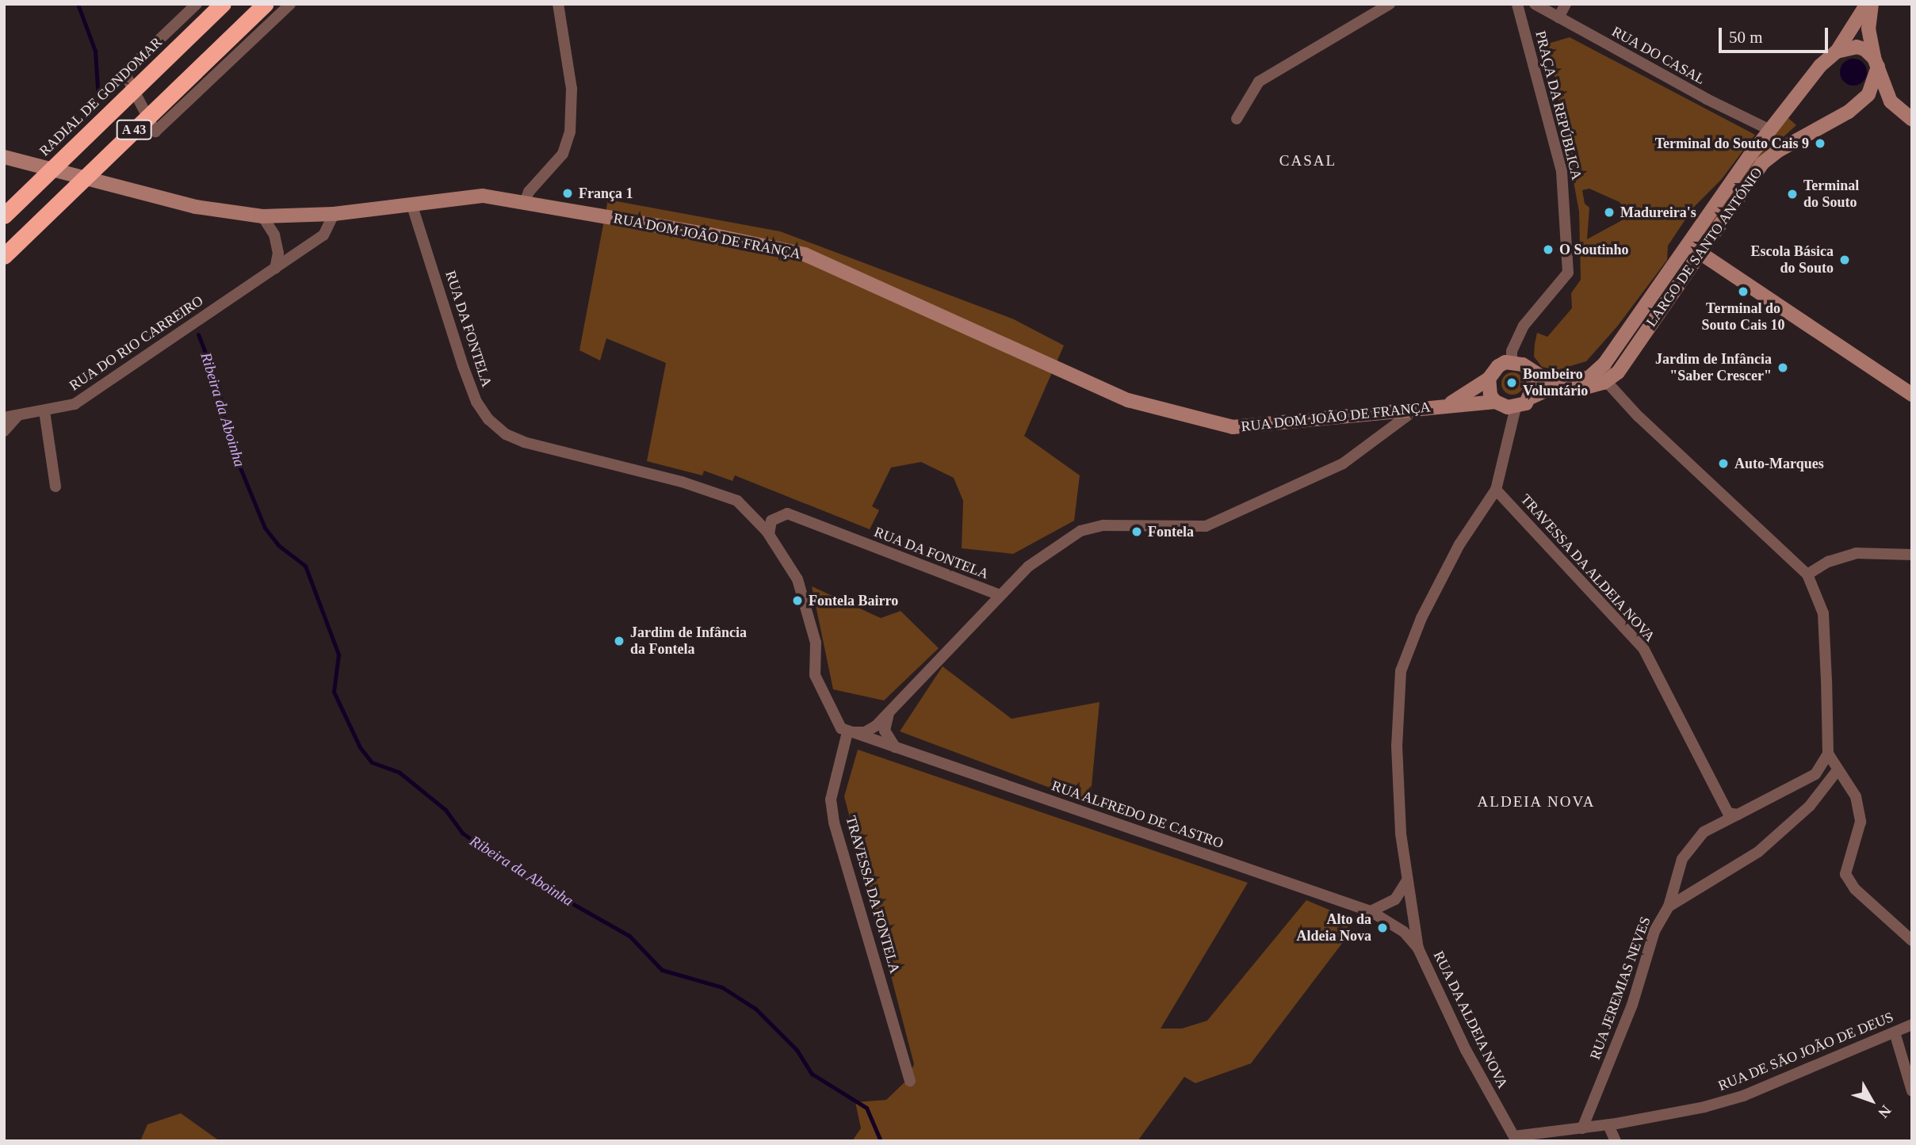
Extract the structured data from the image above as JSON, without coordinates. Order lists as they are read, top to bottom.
{
  "streets": {
    "highway": ["RADIAL DE GONDOMAR", "A 43"],
    "main road": ["RUA DOM JOÃO DE FRANÇA", "LARGO DE SANTO ANTÓNIO"],
    "street": [
      "RUA DO CASAL",
      "PRAÇA DA REPÚBLICA",
      "RUA DA FONTELA",
      "RUA DO RIO CARREIRO",
      "TRAVESSA DA ALDEIA NOVA",
      "RUA ALFREDO DE CASTRO",
      "TRAVESSA DA FONTELA",
      "RUA JEREMIAS NEVES",
      "RUA DA ALDEIA NOVA",
      "RUA DE SÃO JOÃO DE DEUS"
    ]
  },
  "crossings": [
    ["RUA DO CASAL", "LARGO DE SANTO ANTÓNIO"],
    ["PRAÇA DA REPÚBLICA", "RUA DOM JOÃO DE FRANÇA"],
    ["PRAÇA DA REPÚBLICA", "LARGO DE SANTO ANTÓNIO"],
    ["PRAÇA DA REPÚBLICA", "RUA DA ALDEIA NOVA"],
    ["RUA DOM JOÃO DE FRANÇA", "LARGO DE SANTO ANTÓNIO"],
    ["RUA DOM JOÃO DE FRANÇA", "RUA DA FONTELA"],
    ["RUA DOM JOÃO DE FRANÇA", "RUA DO RIO CARREIRO"],
    ["RUA DOM JOÃO DE FRANÇA", "RUA DA ALDEIA NOVA"],
    ["LARGO DE SANTO ANTÓNIO", "RUA DA ALDEIA NOVA"],
    ["RUA DA FONTELA", "RUA ALFREDO DE CASTRO"],
    ["RUA DA FONTELA", "TRAVESSA DA FONTELA"],
    ["TRAVESSA DA ALDEIA NOVA", "RUA DA ALDEIA NOVA"],
    ["RUA ALFREDO DE CASTRO", "TRAVESSA DA FONTELA"],
    ["RUA ALFREDO DE CASTRO", "RUA DA ALDEIA NOVA"],
    ["RUA JEREMIAS NEVES", "RUA DE SÃO JOÃO DE DEUS"],
    ["RUA DA ALDEIA NOVA", "RUA DE SÃO JOÃO DE DEUS"]
  ],
  "districts": ["CASAL", "ALDEIA NOVA"],
  "water": ["Ribeira da Aboinha"],
  "places": [
    "Terminal do Souto Cais 9",
    "França 1",
    "Terminal do Souto",
    "Madureira's",
    "O Soutinho",
    "Escola Básica do Souto",
    "Terminal do Souto Cais 10",
    "Jardim de Infância \"Saber Crescer\"",
    "Bombeiro Voluntário",
    "Auto-Marques",
    "Fontela",
    "Fontela Bairro",
    "Jardim de Infância da Fontela",
    "Alto da Aldeia Nova"
  ],
  "scale_bar": "50 m",
  "north": "bottom right"
}
